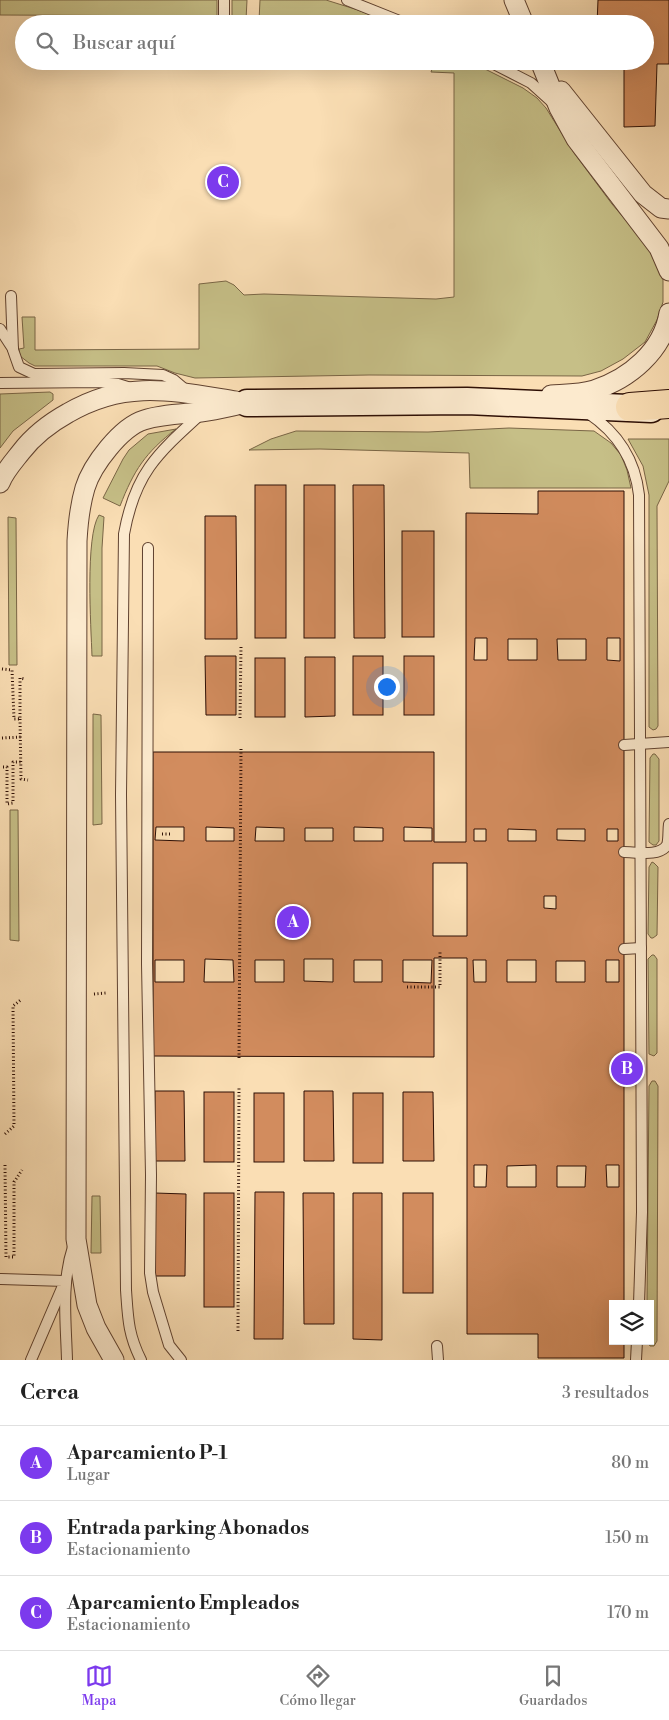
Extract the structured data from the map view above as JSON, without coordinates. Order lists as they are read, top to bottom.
{
  "page": {
    "search": "Buscar aquí",
    "pins": ["C", "A", "B"],
    "heading": ["Cerca", "3 resultados"],
    "list": [
      {
        "mark": "A",
        "name": "Aparcamiento P-1",
        "note": "Lugar",
        "value": "80 m"
      },
      {
        "mark": "B",
        "name": "Entrada parking Abonados",
        "note": "Estacionamiento",
        "value": "150 m"
      },
      {
        "mark": "C",
        "name": "Aparcamiento Empleados",
        "note": "Estacionamiento",
        "value": "170 m"
      }
    ],
    "nav": ["Mapa", "Cómo llegar", "Guardados"]
  }
}
